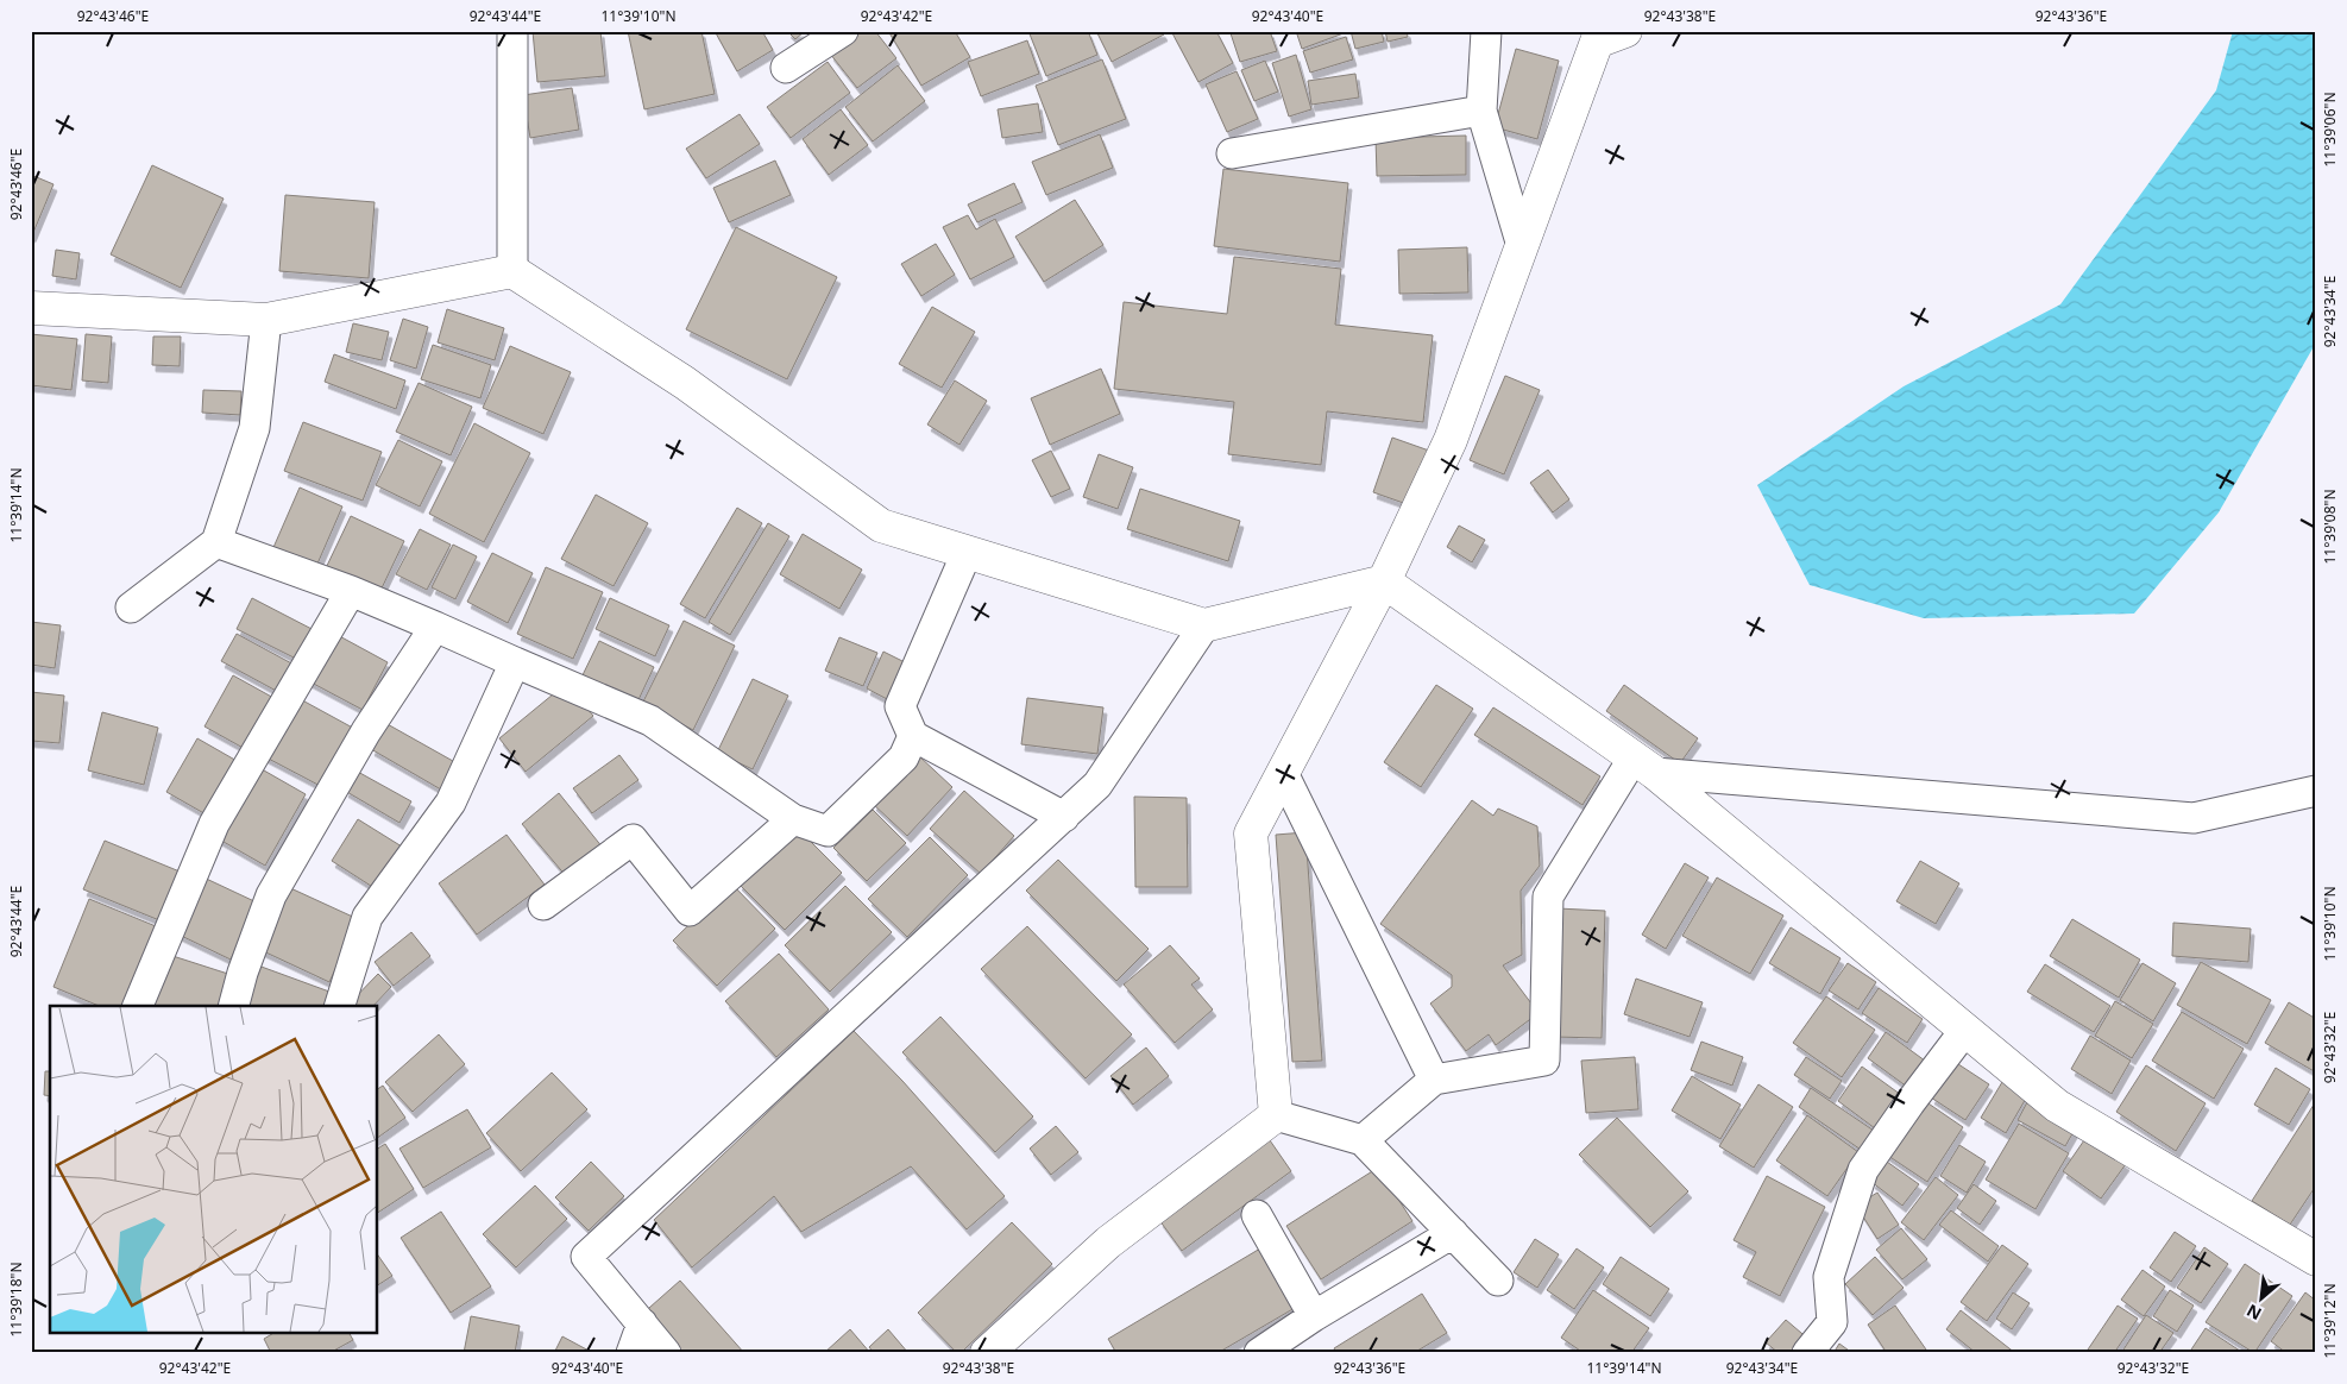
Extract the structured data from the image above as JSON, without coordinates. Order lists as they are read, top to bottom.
{
  "north": "bottom left",
  "coordinates": [
    "92°43'46\"E",
    "92°43'44\"E",
    "11°39'10\"N",
    "92°43'42\"E",
    "92°43'40\"E",
    "92°43'38\"E",
    "92°43'36\"E",
    "11°39'06\"N",
    "92°43'34\"E",
    "11°39'14\"N",
    "11°39'08\"N",
    "92°43'32\"E",
    "11°39'18\"N",
    "11°39'12\"N"
  ]
}
